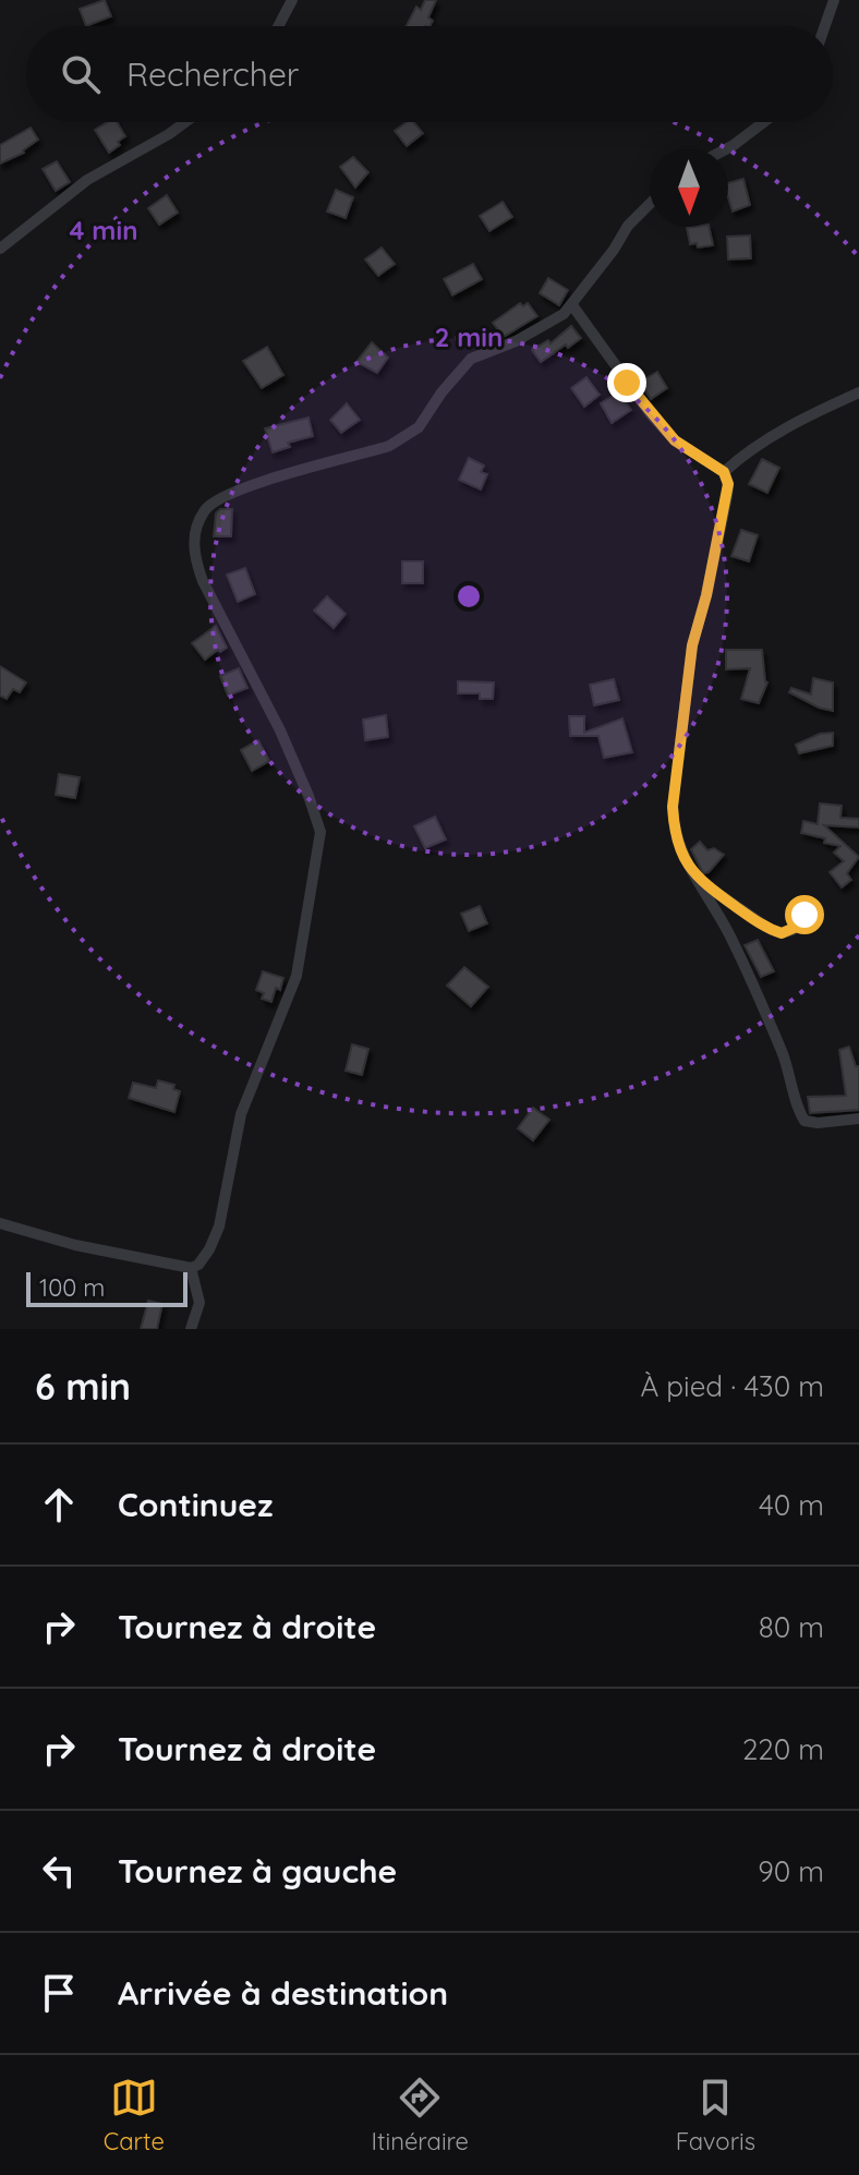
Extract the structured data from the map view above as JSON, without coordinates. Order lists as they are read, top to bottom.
{
  "scale_bar": "100 m",
  "north": "bottom",
  "page": {
    "search": "Rechercher",
    "scale": "100 m",
    "heading": ["6 min", "À pied · 430 m"],
    "list": [
      ["Continuez", "40 m"],
      ["Tournez à droite", "80 m"],
      ["Tournez à droite", "220 m"],
      ["Tournez à gauche", "90 m"],
      "Arrivée à destination"
    ],
    "nav": ["Carte", "Itinéraire", "Favoris"]
  },
  "rings": ["4 min", "2 min"]
}
